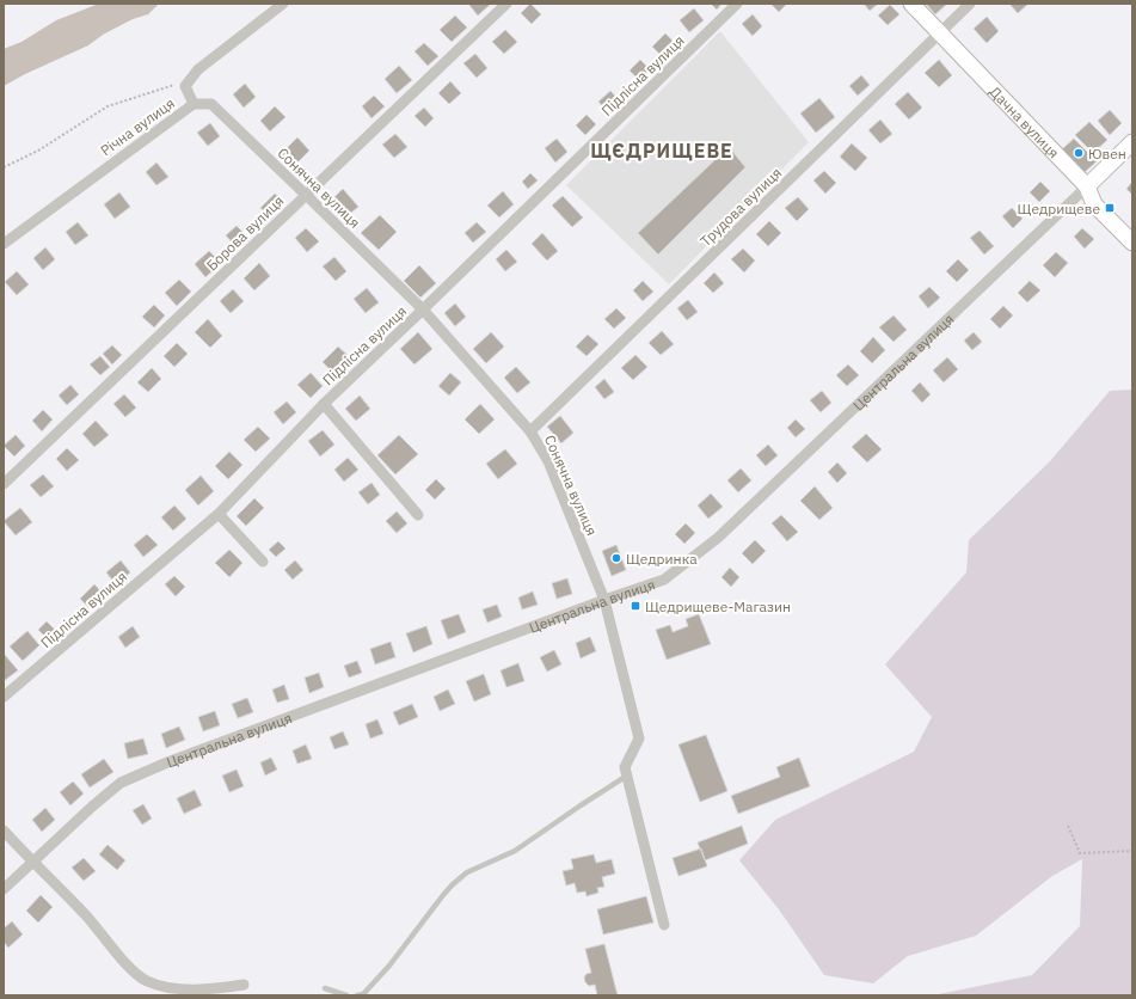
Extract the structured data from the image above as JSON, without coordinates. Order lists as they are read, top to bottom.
{
  "streets": {
    "street": [
      "Підлісна вулиця",
      "Дачна вулиця",
      "Річна вулиця",
      "Сонячна вулиця",
      "Трудова вулиця",
      "Борова вулиця",
      "Центральна вулиця"
    ]
  },
  "crossings": [
    ["Підлісна вулиця", "Сонячна вулиця"],
    ["Дачна вулиця", "Трудова вулиця"],
    ["Дачна вулиця", "Центральна вулиця"],
    ["Річна вулиця", "Сонячна вулиця"],
    ["Сонячна вулиця", "Трудова вулиця"],
    ["Сонячна вулиця", "Борова вулиця"],
    ["Сонячна вулиця", "Центральна вулиця"]
  ],
  "districts": ["ЩЄДРИЩЕВЕ"],
  "places": {
    "other": ["Ювен", "Щедринка"],
    "transit": ["Щедрищеве", "Щедрищеве-Магазин"]
  }
}
